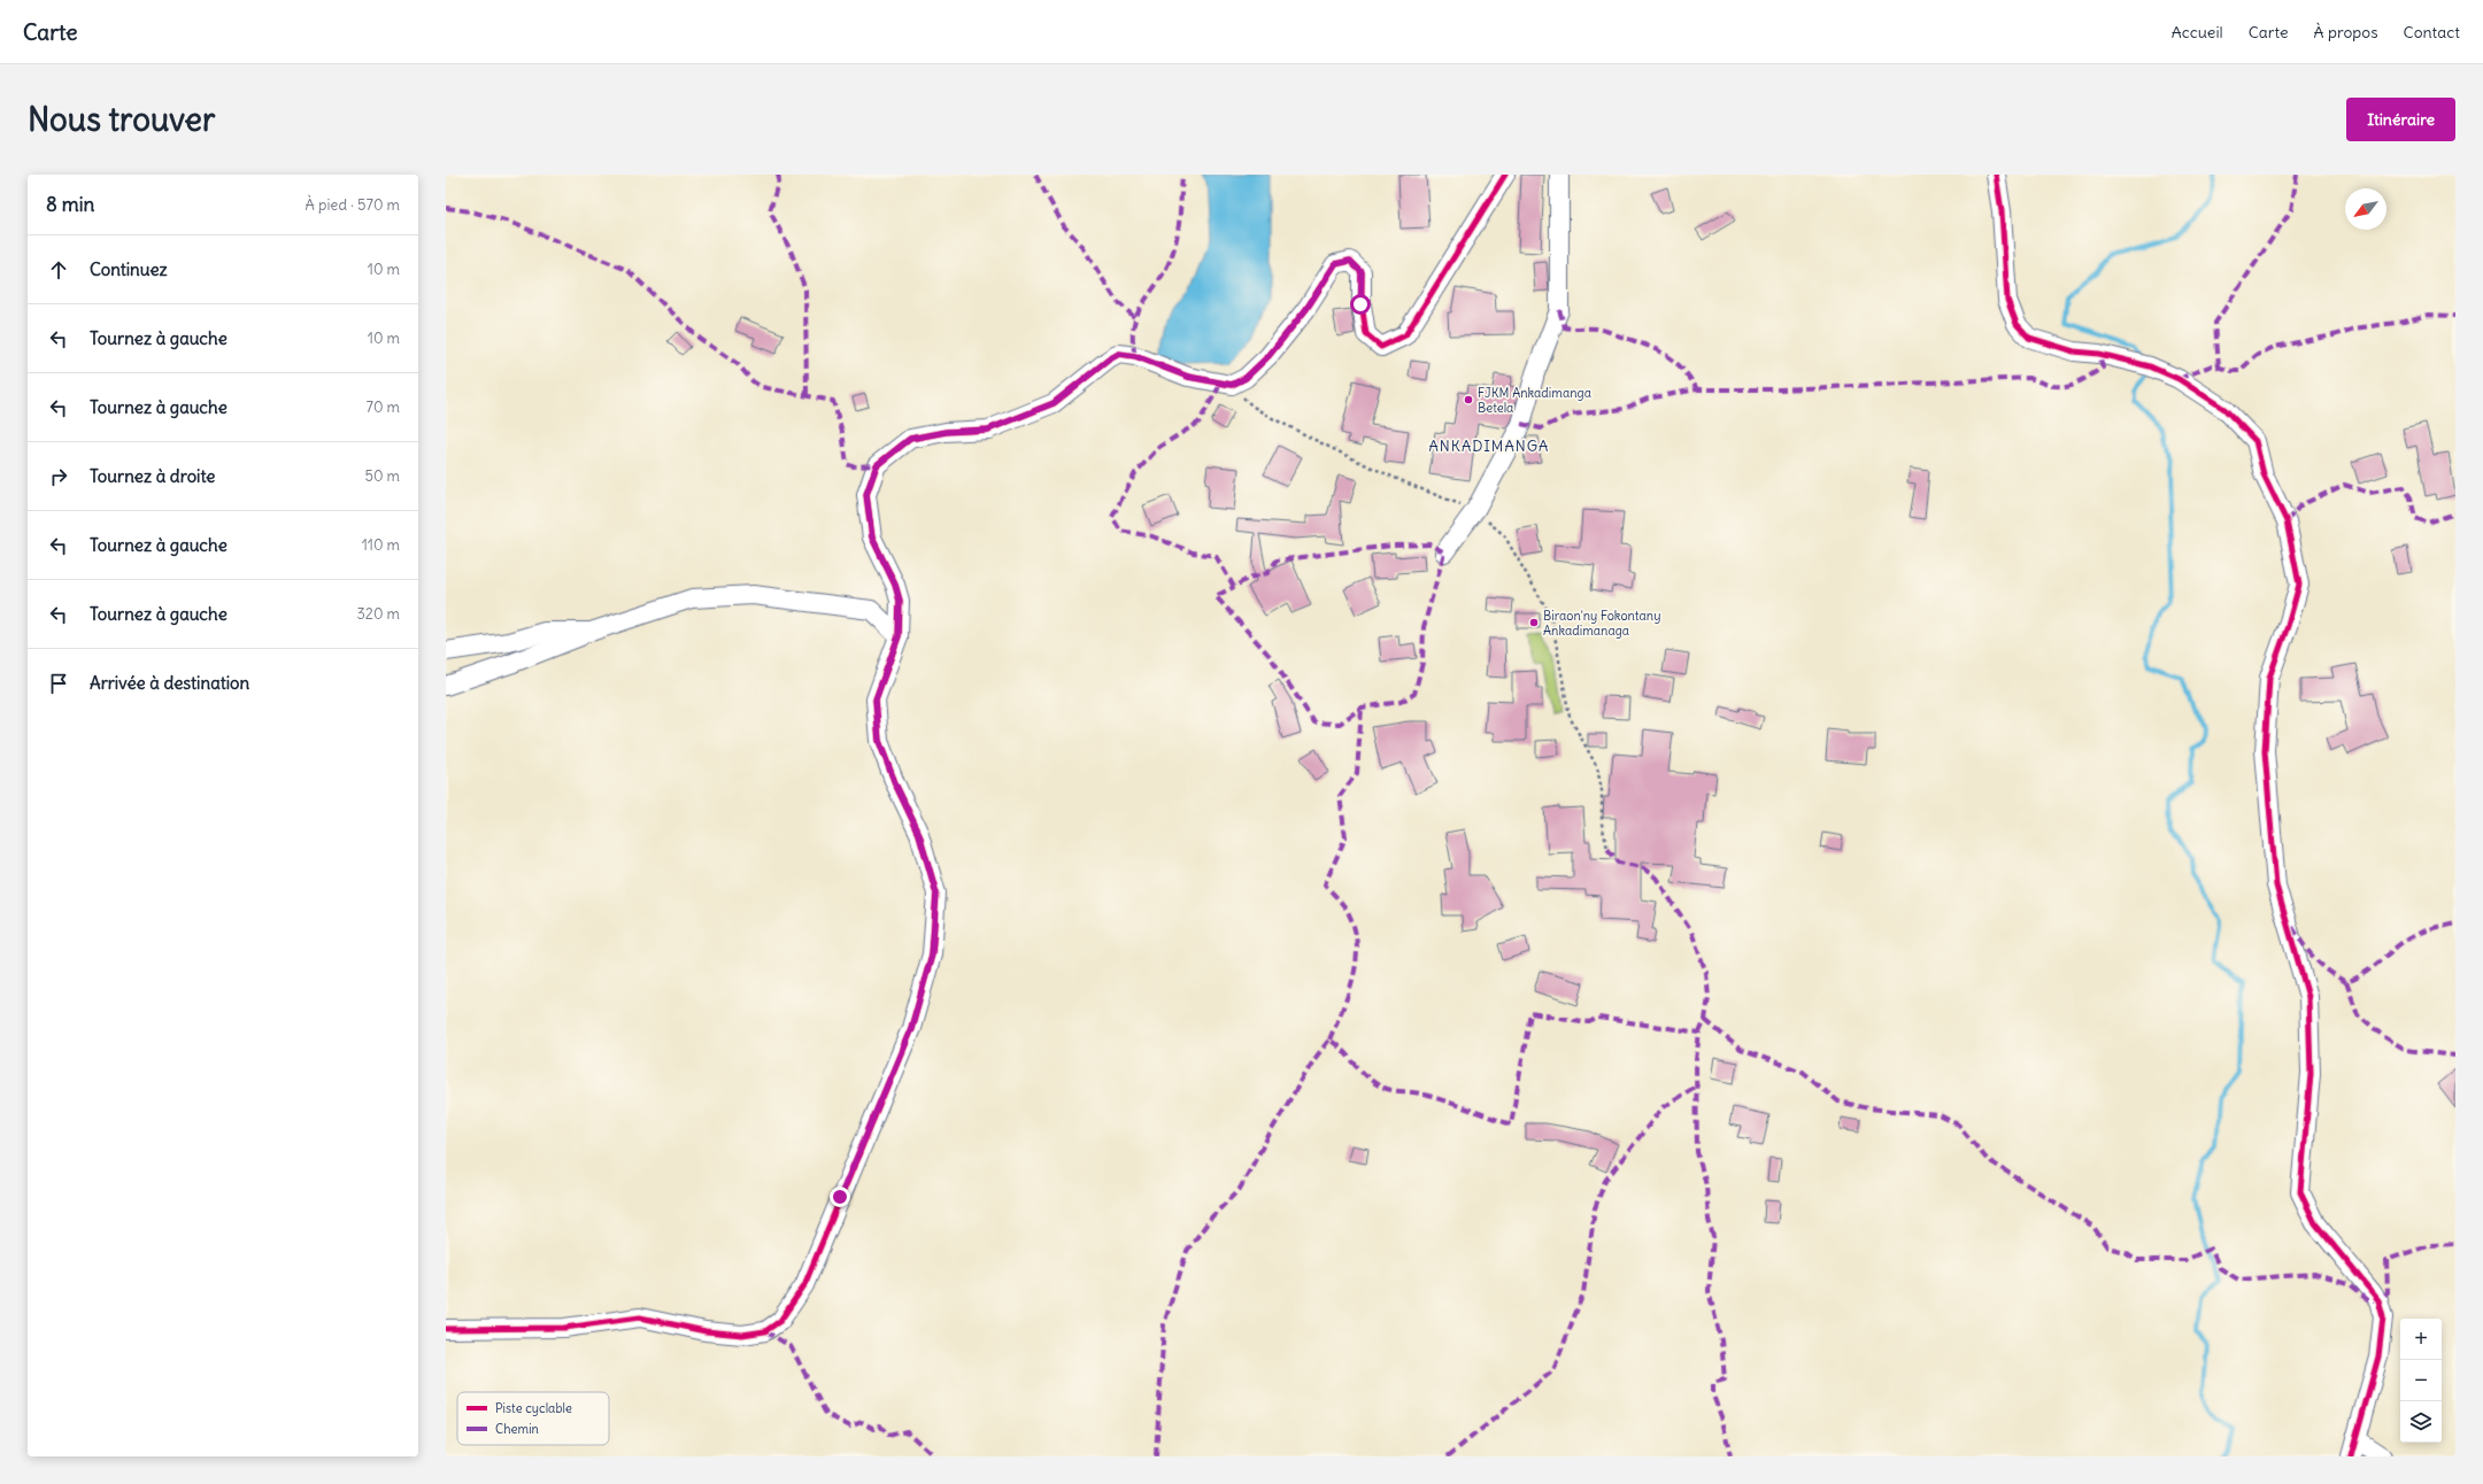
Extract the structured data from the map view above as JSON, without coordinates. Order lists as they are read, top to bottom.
{
  "districts": ["ANKADIMANGA"],
  "places": ["FJKM Ankadimanga Betela", "Biraon'ny Fokontany Ankadimanaga"],
  "legend": ["Piste cyclable", "Chemin"],
  "north": "bottom left",
  "page": {
    "header": "Carte",
    "nav": [
      "Accueil",
      "Carte",
      "À propos",
      "Contact"
    ],
    "buttons": "Itinéraire",
    "title": "Nous trouver",
    "heading": ["8 min", "À pied · 570 m"],
    "list": [
      ["Continuez", "10 m"],
      ["Tournez à gauche", "10 m"],
      ["Tournez à gauche", "70 m"],
      ["Tournez à droite", "50 m"],
      ["Tournez à gauche", "110 m"],
      ["Tournez à gauche", "320 m"],
      "Arrivée à destination"
    ],
    "map_buttons": ["+", "−"]
  }
}
